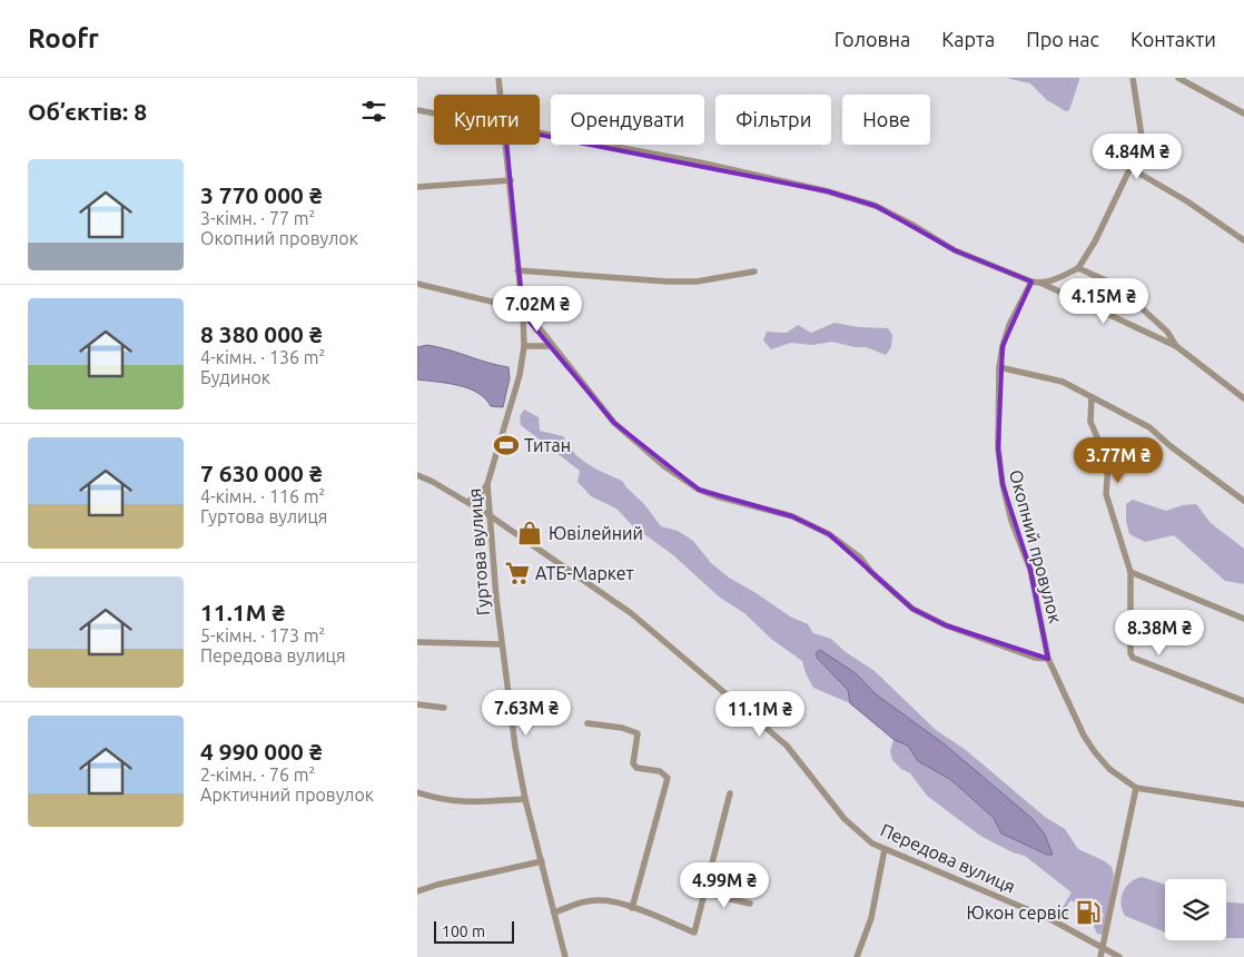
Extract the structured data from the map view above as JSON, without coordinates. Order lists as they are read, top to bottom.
{
  "streets": {
    "street": ["Окопний провулок", "Гуртова вулиця", "Передова вулиця"]
  },
  "crossings": [
    ["Гуртова вулиця", "Передова вулиця"]
  ],
  "places": {
    "sports": ["Титан"],
    "shop": ["Ювілейний"],
    "supermarket": ["АТБ-Маркет"],
    "fuel station": ["Юкон сервіс"]
  },
  "scale_bar": "100 m",
  "page": {
    "header": "Roofr",
    "nav": [
      "Головна",
      "Карта",
      "Про нас",
      "Контакти"
    ],
    "heading": "Об’єктів: 8",
    "chip": [
      "Купити",
      "Орендувати",
      "Фільтри",
      "Нове"
    ],
    "price": [
      "4.84M ₴",
      "4.15M ₴",
      "7.02M ₴",
      "3.77M ₴",
      "8.38M ₴",
      "7.63M ₴",
      "11.1M ₴",
      "4.99M ₴"
    ],
    "list": [
      {
        "name": "3 770 000 ₴",
        "note": "3-кімн. · 77 m² · Окопний провулок"
      },
      {
        "name": "8 380 000 ₴",
        "note": "4-кімн. · 136 m² · Будинок"
      },
      {
        "name": "7 630 000 ₴",
        "note": "4-кімн. · 116 m² · Гуртова вулиця"
      },
      {
        "name": "11.1M ₴",
        "note": "5-кімн. · 173 m² · Передова вулиця"
      },
      {
        "name": "4 990 000 ₴",
        "note": "2-кімн. · 76 m² · Арктичний провулок"
      }
    ],
    "scale": "100 m"
  }
}
